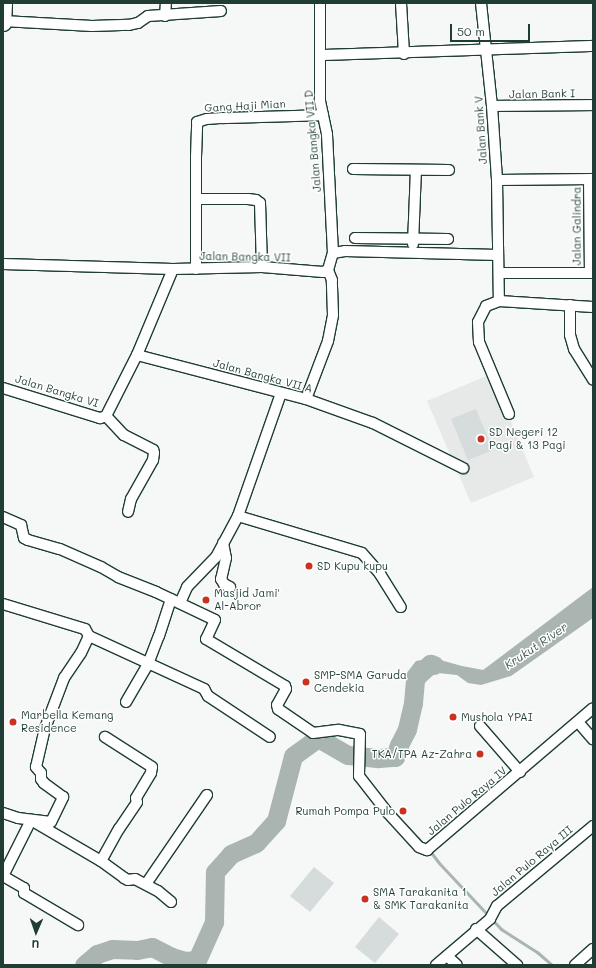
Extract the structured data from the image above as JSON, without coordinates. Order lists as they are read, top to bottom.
{
  "streets": {
    "street": [
      "Jalan Bank I",
      "Gang Haji Mian",
      "Jalan Bank V",
      "Jalan Bangka VII D",
      "Jalan Galindra",
      "Jalan Bangka VII",
      "Jalan Bangka VII A",
      "Jalan Bangka VI",
      "Jalan Pulo Raya IV",
      "Jalan Pulo Raya III"
    ]
  },
  "crossings": [
    ["Jalan Bank I", "Jalan Bank V"],
    ["Gang Haji Mian", "Jalan Bangka VII D"],
    ["Jalan Bank V", "Jalan Galindra"],
    ["Jalan Bangka VII A", "Jalan Bangka VI"]
  ],
  "water": ["Krukut River"],
  "places": [
    "SD Negeri 12 Pagi & 13 Pagi",
    "SD Kupu kupu",
    "Masjid Jami' Al-Abror",
    "SMP-SMA Garuda Cendekia",
    "Mushola YPAI",
    "Marbella Kemang Residence",
    "TKA/TPA Az-Zahra",
    "Rumah Pompa Pulo",
    "SMA Tarakanita 1 & SMK Tarakanita"
  ],
  "scale_bar": "50 m",
  "north": "bottom"
}
